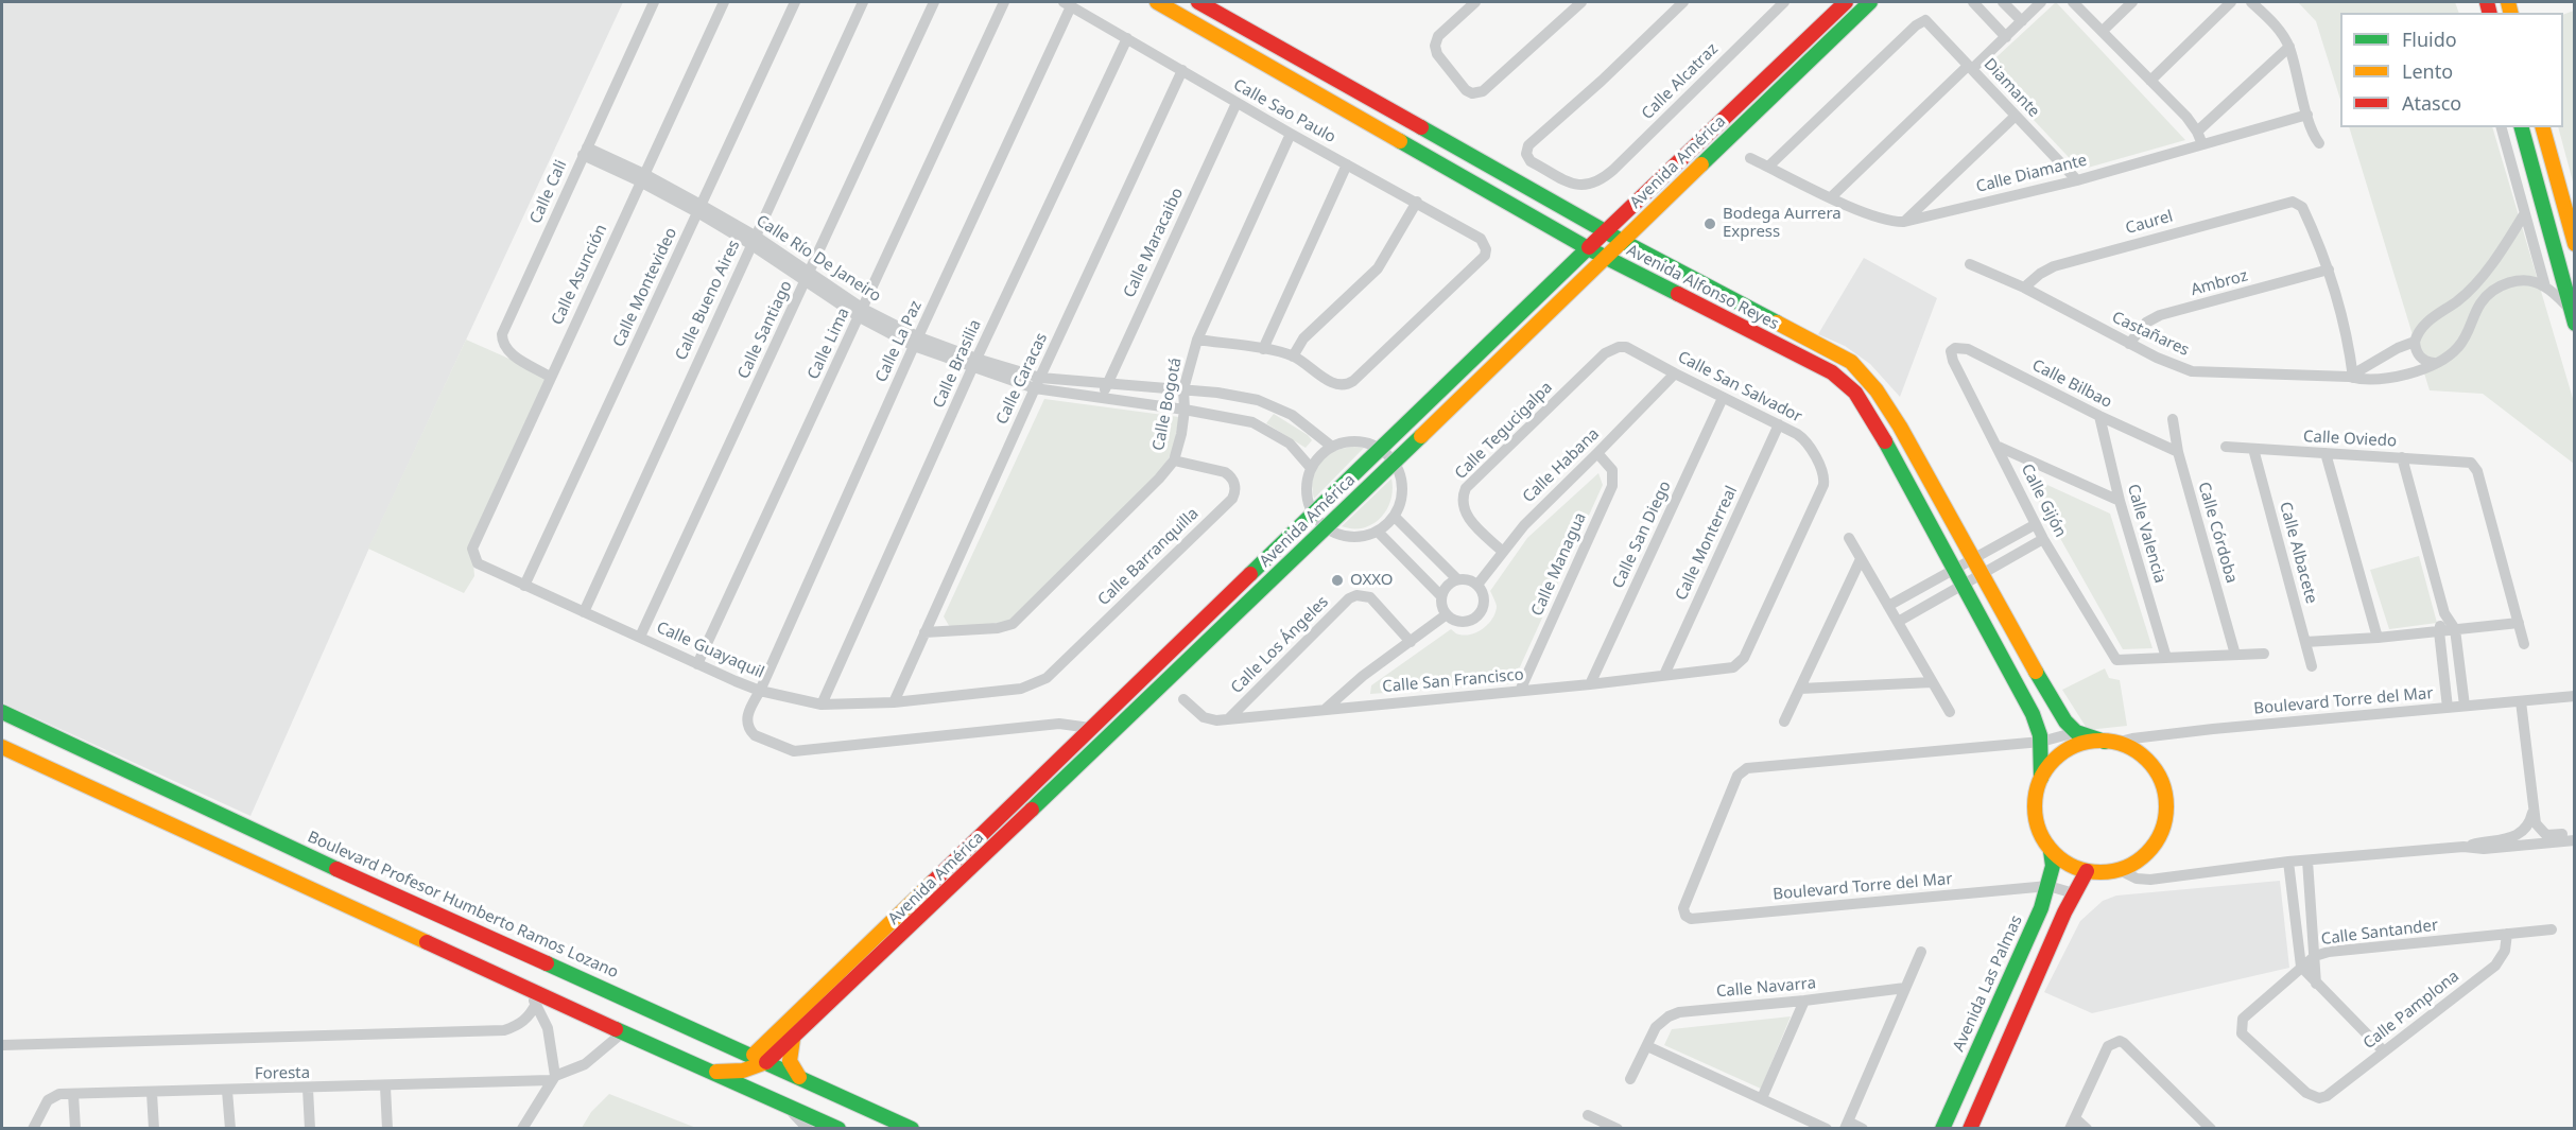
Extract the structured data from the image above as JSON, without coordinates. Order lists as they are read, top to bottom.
{
  "streets": {
    "main road": [
      "Avenida América",
      "Avenida Alfonso Reyes",
      "Boulevard Profesor Humberto Ramos Lozano",
      "Avenida Las Palmas"
    ],
    "street": [
      "Calle Alcatraz",
      "Diamante",
      "Calle Sao Paulo",
      "Calle Diamante",
      "Calle Cali",
      "Caurel",
      "Calle Maracaibo",
      "Calle Río De Janeiro",
      "Calle Asunción",
      "Ambroz",
      "Calle Montevideo",
      "Calle Bueno Aires",
      "Calle Santiago",
      "Castañares",
      "Calle La Paz",
      "Calle Lima",
      "Calle Brasilia",
      "Calle Caracas",
      "Calle Bilbao",
      "Calle San Salvador",
      "Calle Bogotá",
      "Calle Tegucigalpa",
      "Calle Oviedo",
      "Calle Habana",
      "Calle Gijón",
      "Calle Córdoba",
      "Calle Valencia",
      "Calle San Diego",
      "Calle Monterreal",
      "Calle Albacete",
      "Calle Barranquilla",
      "Calle Managua",
      "Calle Los Ángeles",
      "Calle Guayaquil",
      "Calle San Francisco",
      "Boulevard Torre del Mar",
      "Calle Santander",
      "Calle Navarra",
      "Calle Pamplona",
      "Foresta"
    ]
  },
  "crossings": [
    ["Diamante", "Calle Diamante"],
    ["Calle Sao Paulo", "Calle Maracaibo"],
    ["Calle Sao Paulo", "Calle La Paz"],
    ["Calle Sao Paulo", "Calle Brasilia"],
    ["Calle Sao Paulo", "Calle Caracas"],
    ["Calle Sao Paulo", "Calle Bogotá"],
    ["Avenida América", "Avenida Alfonso Reyes"],
    ["Avenida América", "Calle La Paz"],
    ["Avenida América", "Boulevard Profesor Humberto Ramos Lozano"],
    ["Calle Cali", "Calle Río De Janeiro"],
    ["Calle Cali", "Calle Asunción"],
    ["Caurel", "Ambroz"],
    ["Caurel", "Castañares"],
    ["Calle Maracaibo", "Calle Río De Janeiro"],
    ["Calle Río De Janeiro", "Calle Asunción"],
    ["Calle Río De Janeiro", "Calle Montevideo"],
    ["Calle Río De Janeiro", "Calle Bueno Aires"],
    ["Calle Río De Janeiro", "Calle Santiago"],
    ["Calle Río De Janeiro", "Calle La Paz"],
    ["Calle Río De Janeiro", "Calle Lima"],
    ["Calle Río De Janeiro", "Calle Brasilia"],
    ["Calle Río De Janeiro", "Calle Caracas"],
    ["Calle Río De Janeiro", "Calle Bogotá"],
    ["Calle Asunción", "Calle Guayaquil"],
    ["Ambroz", "Castañares"],
    ["Calle Montevideo", "Calle Guayaquil"],
    ["Avenida Alfonso Reyes", "Boulevard Torre del Mar"],
    ["Avenida Alfonso Reyes", "Avenida Las Palmas"],
    ["Calle Bueno Aires", "Calle Guayaquil"],
    ["Calle Santiago", "Calle Guayaquil"],
    ["Calle La Paz", "Calle Guayaquil"],
    ["Calle Lima", "Calle Guayaquil"],
    ["Calle Brasilia", "Calle Guayaquil"],
    ["Calle Caracas", "Calle Bogotá"],
    ["Calle Caracas", "Calle Guayaquil"],
    ["Calle Bilbao", "Calle Gijón"],
    ["Calle Bilbao", "Calle Córdoba"],
    ["Calle Bilbao", "Calle Valencia"],
    ["Calle San Salvador", "Calle Tegucigalpa"],
    ["Calle San Salvador", "Calle Habana"],
    ["Calle San Salvador", "Calle San Diego"],
    ["Calle San Salvador", "Calle Monterreal"],
    ["Calle San Salvador", "Calle San Francisco"],
    ["Calle Bogotá", "Calle Barranquilla"],
    ["Calle Tegucigalpa", "Calle Habana"],
    ["Calle Oviedo", "Calle Albacete"],
    ["Calle Habana", "Calle Managua"],
    ["Calle Gijón", "Calle Valencia"],
    ["Calle San Diego", "Calle San Francisco"],
    ["Calle Monterreal", "Calle San Francisco"],
    ["Calle Barranquilla", "Calle Guayaquil"],
    ["Calle Managua", "Calle San Francisco"],
    ["Calle Los Ángeles", "Calle San Francisco"],
    ["Boulevard Torre del Mar", "Avenida Las Palmas"],
    ["Calle Santander", "Calle Pamplona"]
  ],
  "places": ["Bodega Aurrera Express", "OXXO"],
  "legend": ["Fluido", "Lento", "Atasco"]
}
